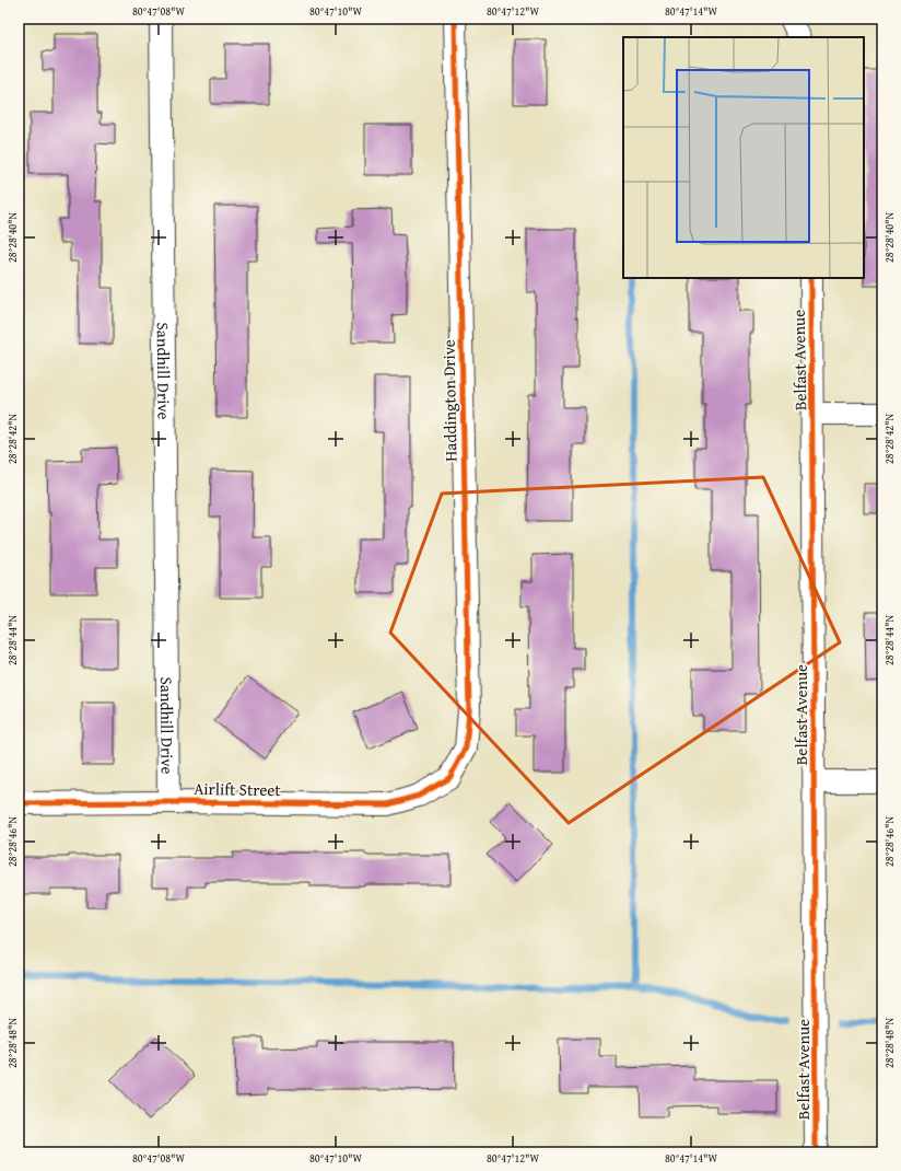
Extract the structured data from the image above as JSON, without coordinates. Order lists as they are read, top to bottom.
{
  "streets": {
    "street": [
      "Belfast Avenue",
      "Sandhill Drive",
      "Haddington Drive",
      "Airlift Street"
    ]
  },
  "crossings": [
    ["Sandhill Drive", "Airlift Street"],
    ["Haddington Drive", "Airlift Street"]
  ],
  "coordinates": [
    "80°47'08\"W",
    "80°47'10\"W",
    "80°47'12\"W",
    "80°47'14\"W",
    "28°28'40\"N",
    "28°28'42\"N",
    "28°28'44\"N",
    "28°28'46\"N",
    "28°28'48\"N"
  ]
}
